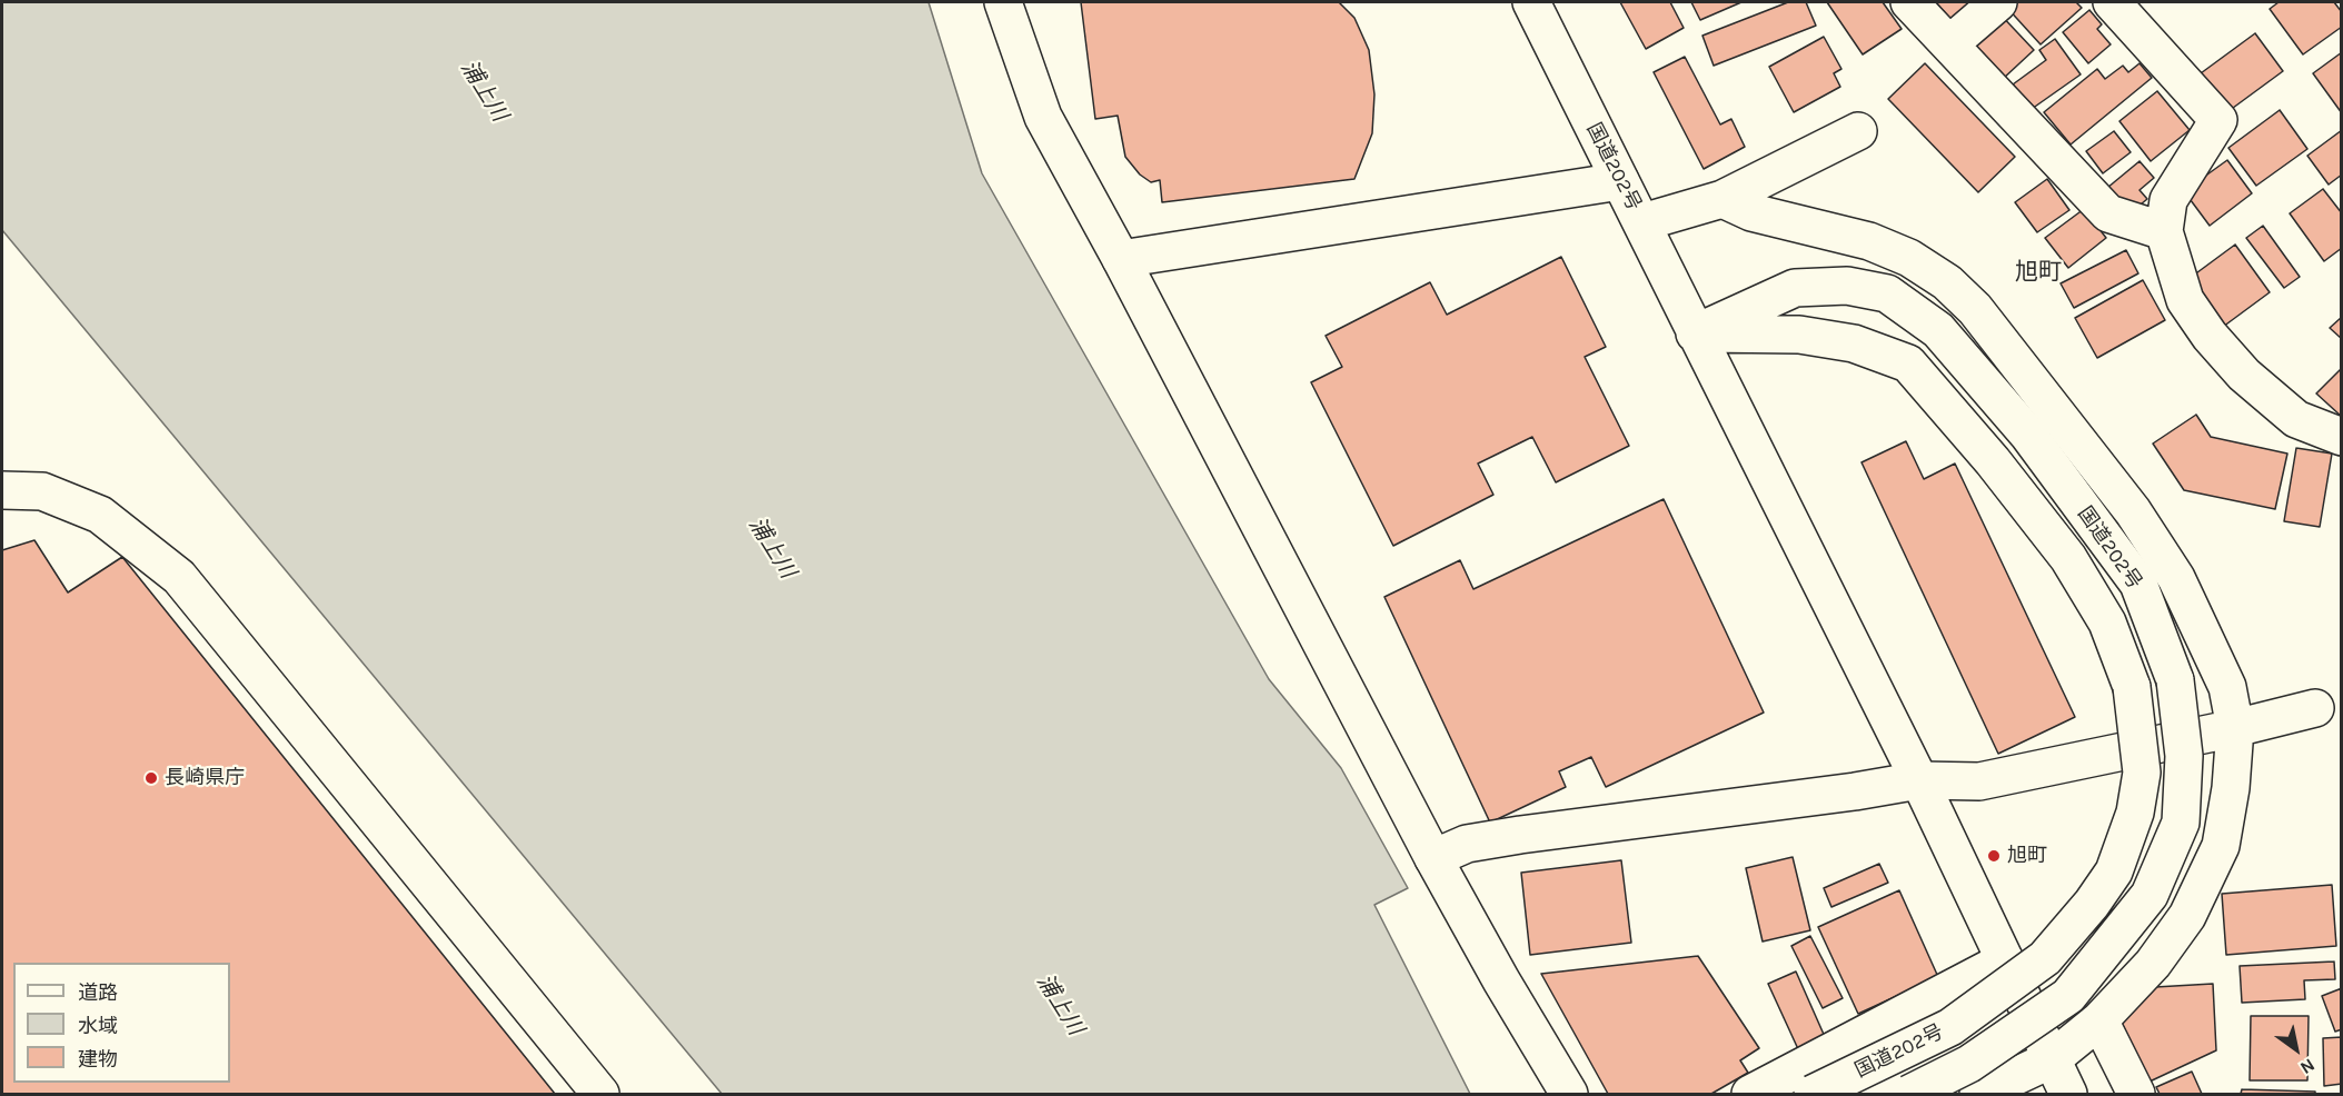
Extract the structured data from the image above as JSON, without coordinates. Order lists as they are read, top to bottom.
{
  "streets": {
    "main road": ["国道202号"]
  },
  "districts": ["旭町"],
  "water": ["浦上川"],
  "places": ["長崎県庁", "旭町"],
  "legend": ["道路", "水域", "建物"],
  "north": "bottom right"
}
